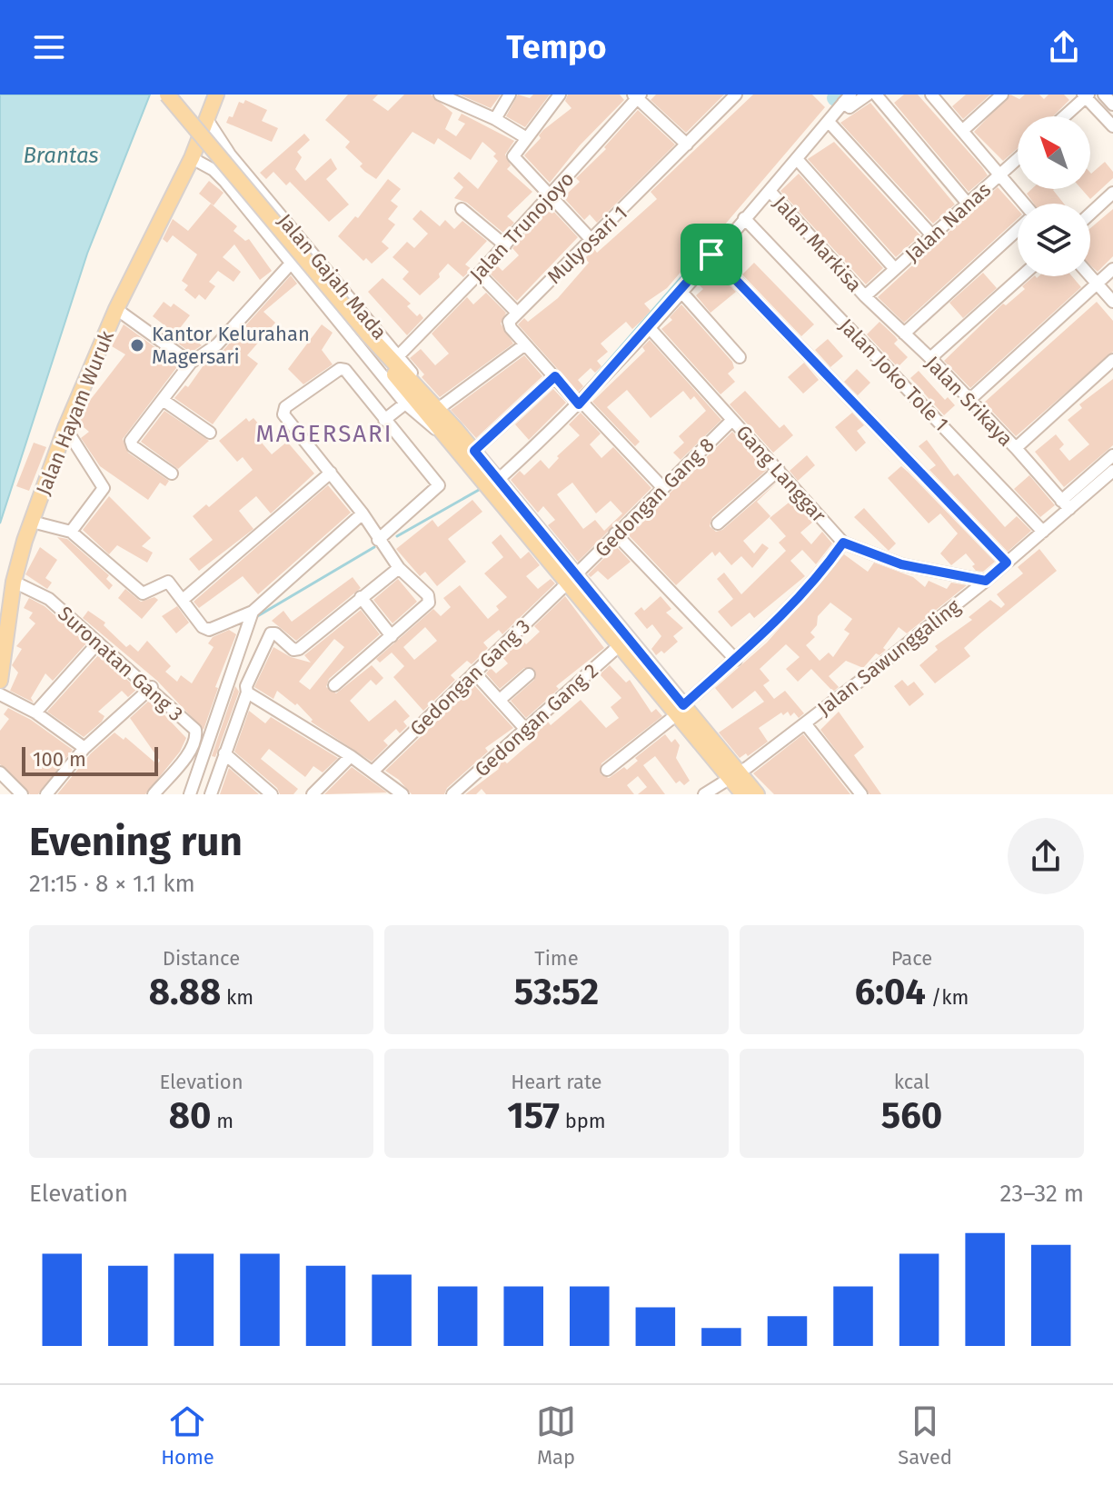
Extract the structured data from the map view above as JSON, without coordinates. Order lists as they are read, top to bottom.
{
  "streets": {
    "main road": ["Jalan Gajah Mada", "Jalan Hayam Wuruk"],
    "street": [
      "Jalan Nanas",
      "Jalan Trunojoyo",
      "Jalan Markisa",
      "Mulyosari 1",
      "Jalan Joko Tole 1",
      "Jalan Srikaya",
      "Gang Langgar",
      "Gedongan Gang 8",
      "Jalan Sawunggaling",
      "Suronatan Gang 3",
      "Gedongan Gang 3",
      "Gedongan Gang 2"
    ]
  },
  "crossings": [
    ["Jalan Nanas", "Jalan Markisa"],
    ["Jalan Nanas", "Jalan Srikaya"],
    ["Jalan Trunojoyo", "Jalan Gajah Mada"],
    ["Jalan Markisa", "Jalan Srikaya"],
    ["Jalan Gajah Mada", "Jalan Hayam Wuruk"],
    ["Jalan Gajah Mada", "Gedongan Gang 8"],
    ["Jalan Gajah Mada", "Jalan Sawunggaling"],
    ["Jalan Gajah Mada", "Gedongan Gang 3"],
    ["Jalan Gajah Mada", "Gedongan Gang 2"],
    ["Jalan Joko Tole 1", "Jalan Sawunggaling"],
    ["Jalan Srikaya", "Jalan Sawunggaling"],
    ["Jalan Hayam Wuruk", "Suronatan Gang 3"],
    ["Gang Langgar", "Gedongan Gang 8"],
    ["Gang Langgar", "Jalan Sawunggaling"],
    ["Gedongan Gang 8", "Gedongan Gang 3"]
  ],
  "districts": ["MAGERSARI"],
  "water": ["Brantas"],
  "places": ["Kantor Kelurahan Magersari"],
  "scale_bar": "100 m",
  "north": "top left",
  "page": {
    "header": "Tempo",
    "scale": "100 m",
    "heading": ["Evening run", "21:15 · 8 × 1.1 km"],
    "stats": [
      ["Distance", "8.88 km"],
      ["Time", "53:52"],
      ["Pace", "6:04 /km"],
      ["Elevation", "80 m"],
      ["Heart rate", "157 bpm"],
      ["kcal", "560"]
    ],
    "chart": ["Elevation", "23–32 m"],
    "tabs": ["Home", "Map", "Saved"]
  }
}
